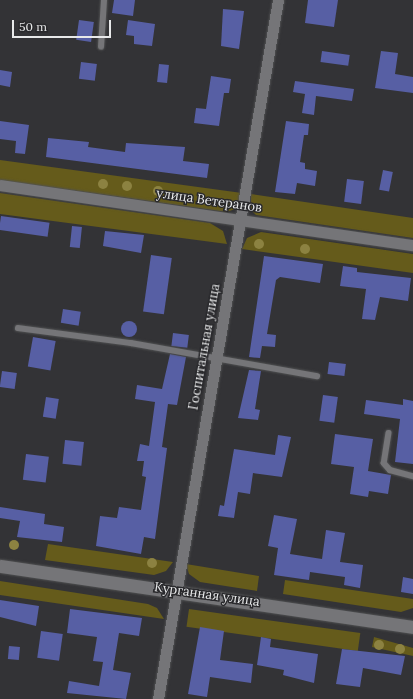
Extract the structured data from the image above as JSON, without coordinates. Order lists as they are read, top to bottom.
{
  "streets": {
    "street": ["улица Ветеранов", "Госпитальная улица", "Курганная улица"]
  },
  "crossings": [
    ["улица Ветеранов", "Госпитальная улица"],
    ["Госпитальная улица", "Курганная улица"]
  ],
  "scale_bar": "50 m"
}
